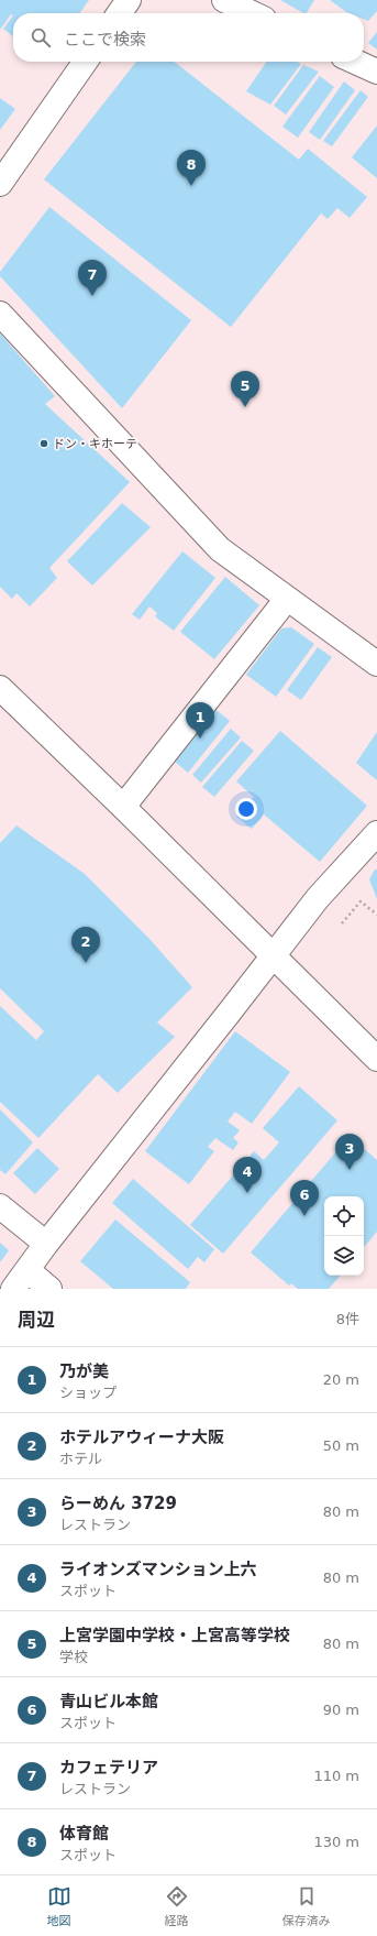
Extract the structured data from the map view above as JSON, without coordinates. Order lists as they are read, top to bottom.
{
  "places": ["ドン・キホーテ"],
  "page": {
    "search": "ここで検索",
    "pins": [
      "8",
      "7",
      "5",
      "1",
      "2",
      "3",
      "4",
      "6"
    ],
    "heading": ["周辺", "8件"],
    "list": [
      {
        "mark": "1",
        "name": "乃が美",
        "note": "ショップ",
        "value": "20 m"
      },
      {
        "mark": "2",
        "name": "ホテルアウィーナ大阪",
        "note": "ホテル",
        "value": "50 m"
      },
      {
        "mark": "3",
        "name": "らーめん 3729",
        "note": "レストラン",
        "value": "80 m"
      },
      {
        "mark": "4",
        "name": "ライオンズマンション上六",
        "note": "スポット",
        "value": "80 m"
      },
      {
        "mark": "5",
        "name": "上宮学園中学校・上宮高等学校",
        "note": "学校",
        "value": "80 m"
      },
      {
        "mark": "6",
        "name": "青山ビル本館",
        "note": "スポット",
        "value": "90 m"
      },
      {
        "mark": "7",
        "name": "カフェテリア",
        "note": "レストラン",
        "value": "110 m"
      },
      {
        "mark": "8",
        "name": "体育館",
        "note": "スポット",
        "value": "130 m"
      }
    ],
    "nav": ["地図", "経路", "保存済み"]
  }
}
